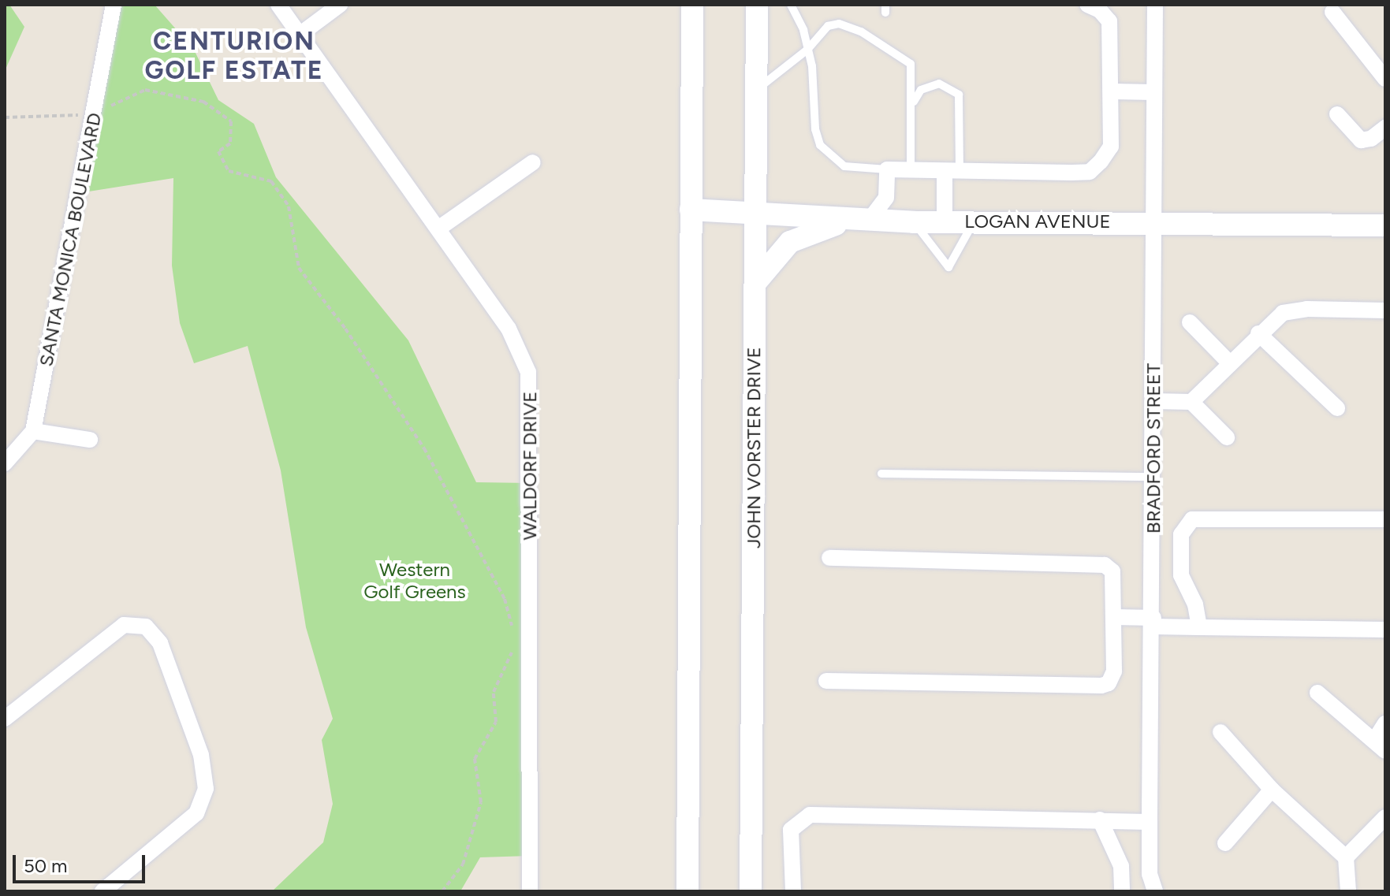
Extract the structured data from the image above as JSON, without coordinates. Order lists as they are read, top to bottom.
{
  "streets": {
    "main road": ["LOGAN AVENUE", "JOHN VORSTER DRIVE"],
    "street": ["SANTA MONICA BOULEVARD", "BRADFORD STREET", "WALDORF DRIVE"]
  },
  "crossings": [
    ["LOGAN AVENUE", "JOHN VORSTER DRIVE"],
    ["LOGAN AVENUE", "BRADFORD STREET"]
  ],
  "districts": ["CENTURION GOLF ESTATE"],
  "parks": ["Western Golf Greens"],
  "scale_bar": "50 m"
}
